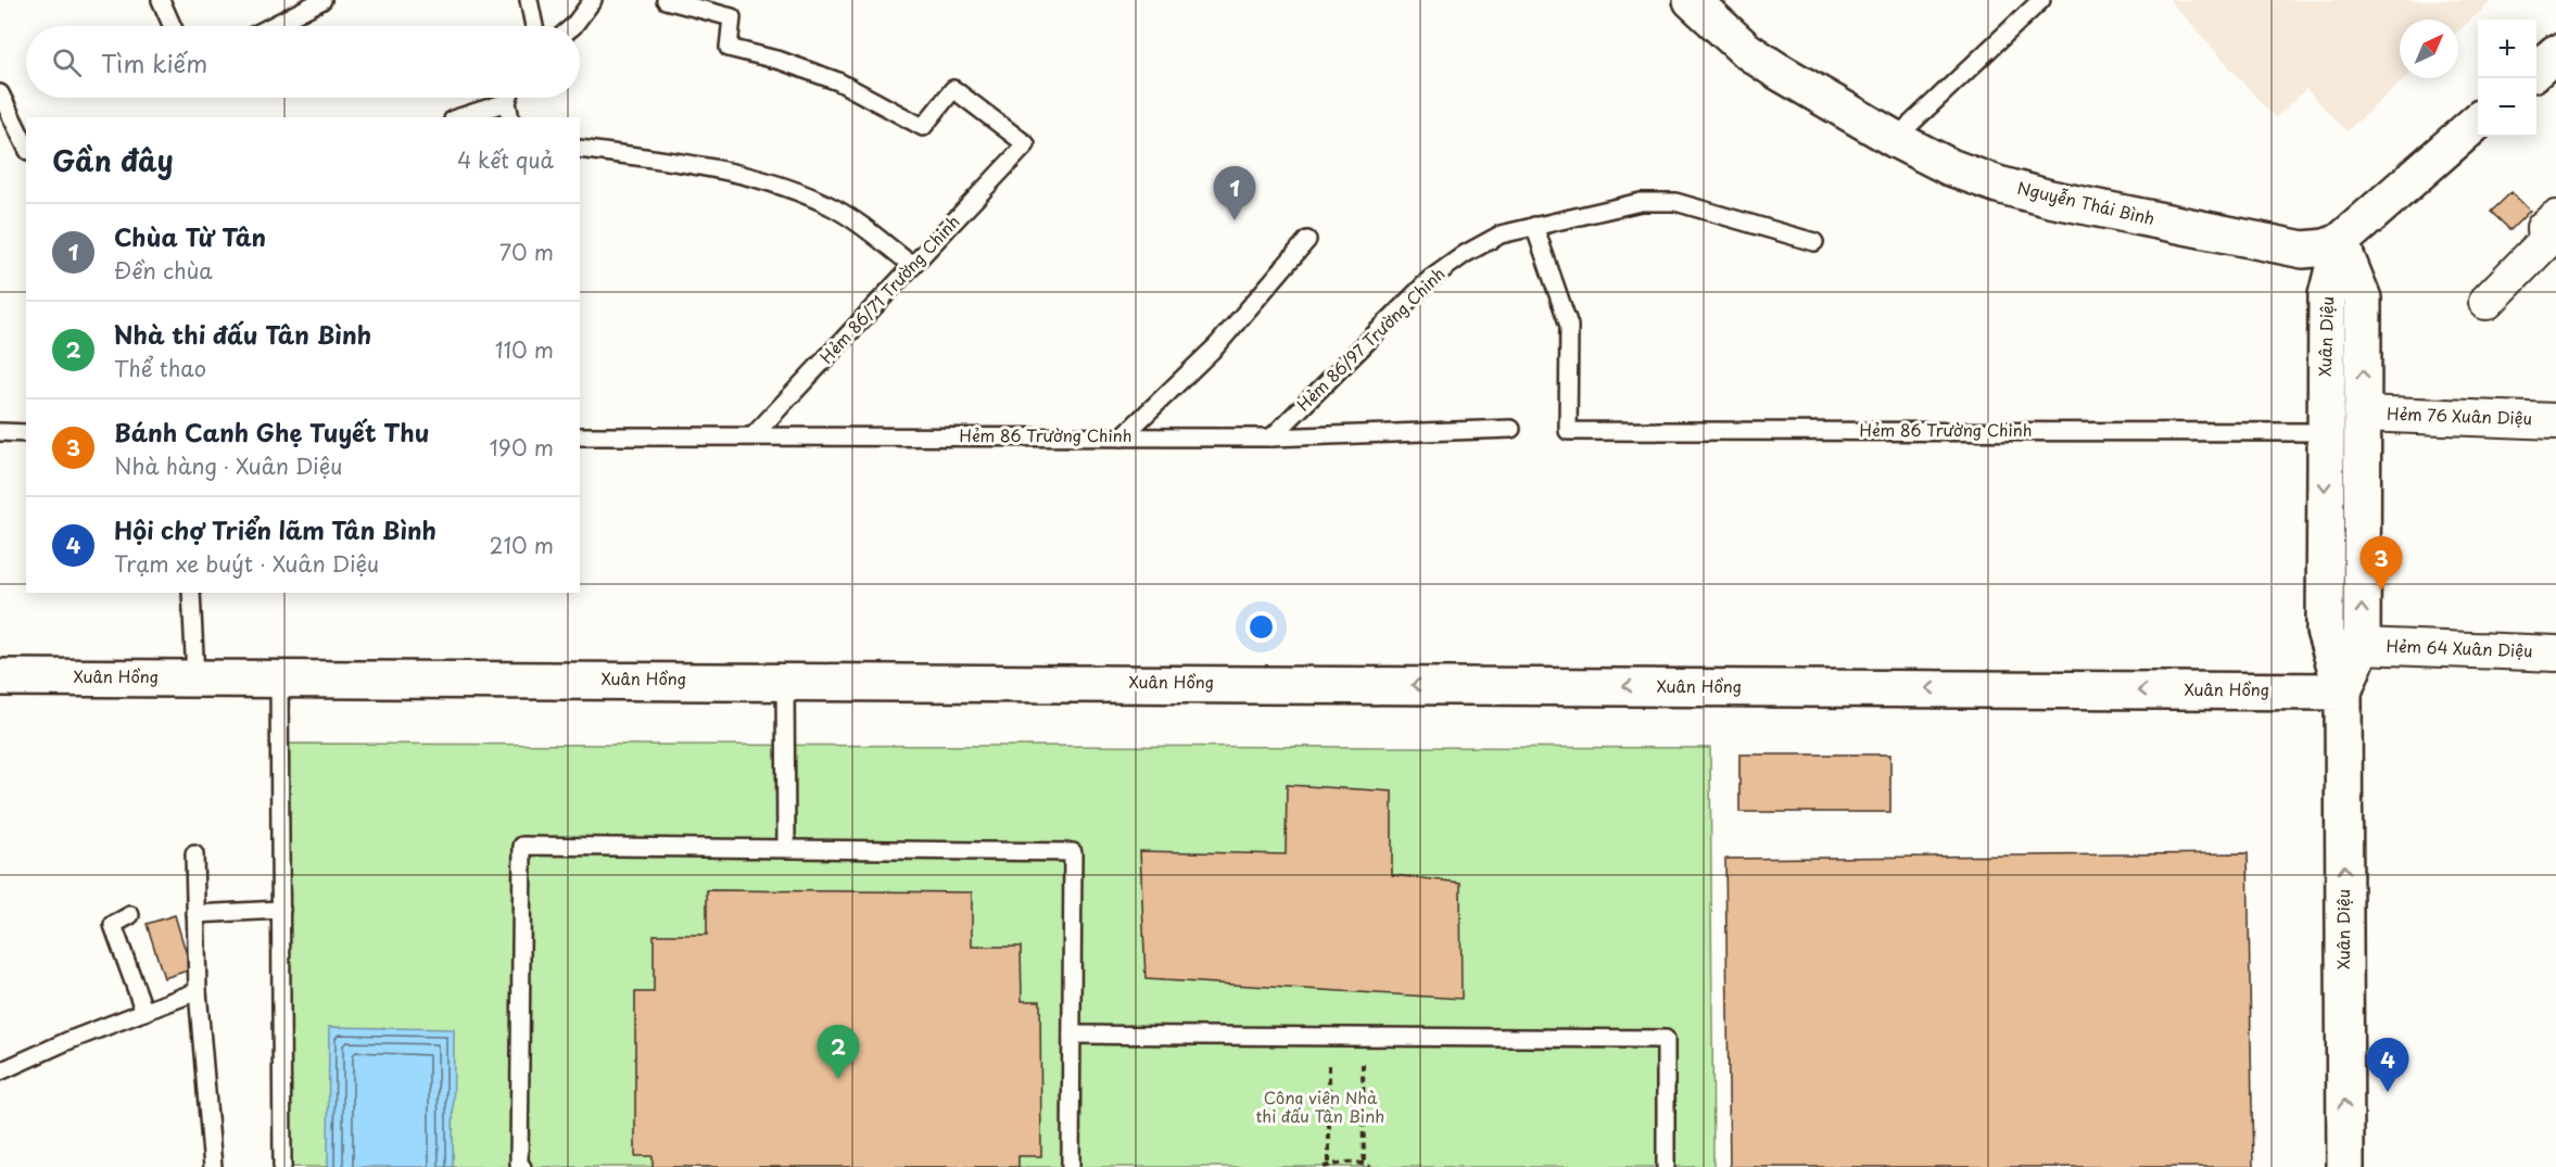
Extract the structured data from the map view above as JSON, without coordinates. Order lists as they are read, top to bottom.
{
  "streets": {
    "main road": ["Nguyễn Thái Bình", "Xuân Diệu", "Xuân Hồng"],
    "street": ["Hẻm 76 Xuân Diệu", "Hẻm 64 Xuân Diệu"],
    "lane": ["Hẻm 86/71 Trường Chinh", "Hẻm 86/97 Trường Chinh", "Hẻm 86 Trường Chinh"]
  },
  "crossings": [
    ["Nguyễn Thái Bình", "Xuân Diệu"],
    ["Hẻm 86/71 Trường Chinh", "Hẻm 86 Trường Chinh"],
    ["Xuân Diệu", "Hẻm 76 Xuân Diệu"],
    ["Xuân Diệu", "Hẻm 86 Trường Chinh"],
    ["Xuân Diệu", "Hẻm 64 Xuân Diệu"],
    ["Xuân Diệu", "Xuân Hồng"],
    ["Hẻm 86/97 Trường Chinh", "Hẻm 86 Trường Chinh"]
  ],
  "one_way": ["Xuân Hồng"],
  "parks": ["Công viên Nhà thi đấu Tân Bình"],
  "north": "top right",
  "page": {
    "map_buttons": ["+", "−"],
    "search": "Tìm kiếm",
    "heading": ["Gần đây", "4 kết quả"],
    "pins": [
      "1",
      "3",
      "2",
      "4"
    ],
    "list": [
      {
        "mark": "1",
        "name": "Chùa Từ Tân",
        "note": "Đền chùa",
        "value": "70 m"
      },
      {
        "mark": "2",
        "name": "Nhà thi đấu Tân Bình",
        "note": "Thể thao",
        "value": "110 m"
      },
      {
        "mark": "3",
        "name": "Bánh Canh Ghẹ Tuyết Thu",
        "note": "Nhà hàng · Xuân Diệu",
        "value": "190 m"
      },
      {
        "mark": "4",
        "name": "Hội chợ Triển lãm Tân Bình",
        "note": "Trạm xe buýt · Xuân Diệu",
        "value": "210 m"
      }
    ]
  }
}
